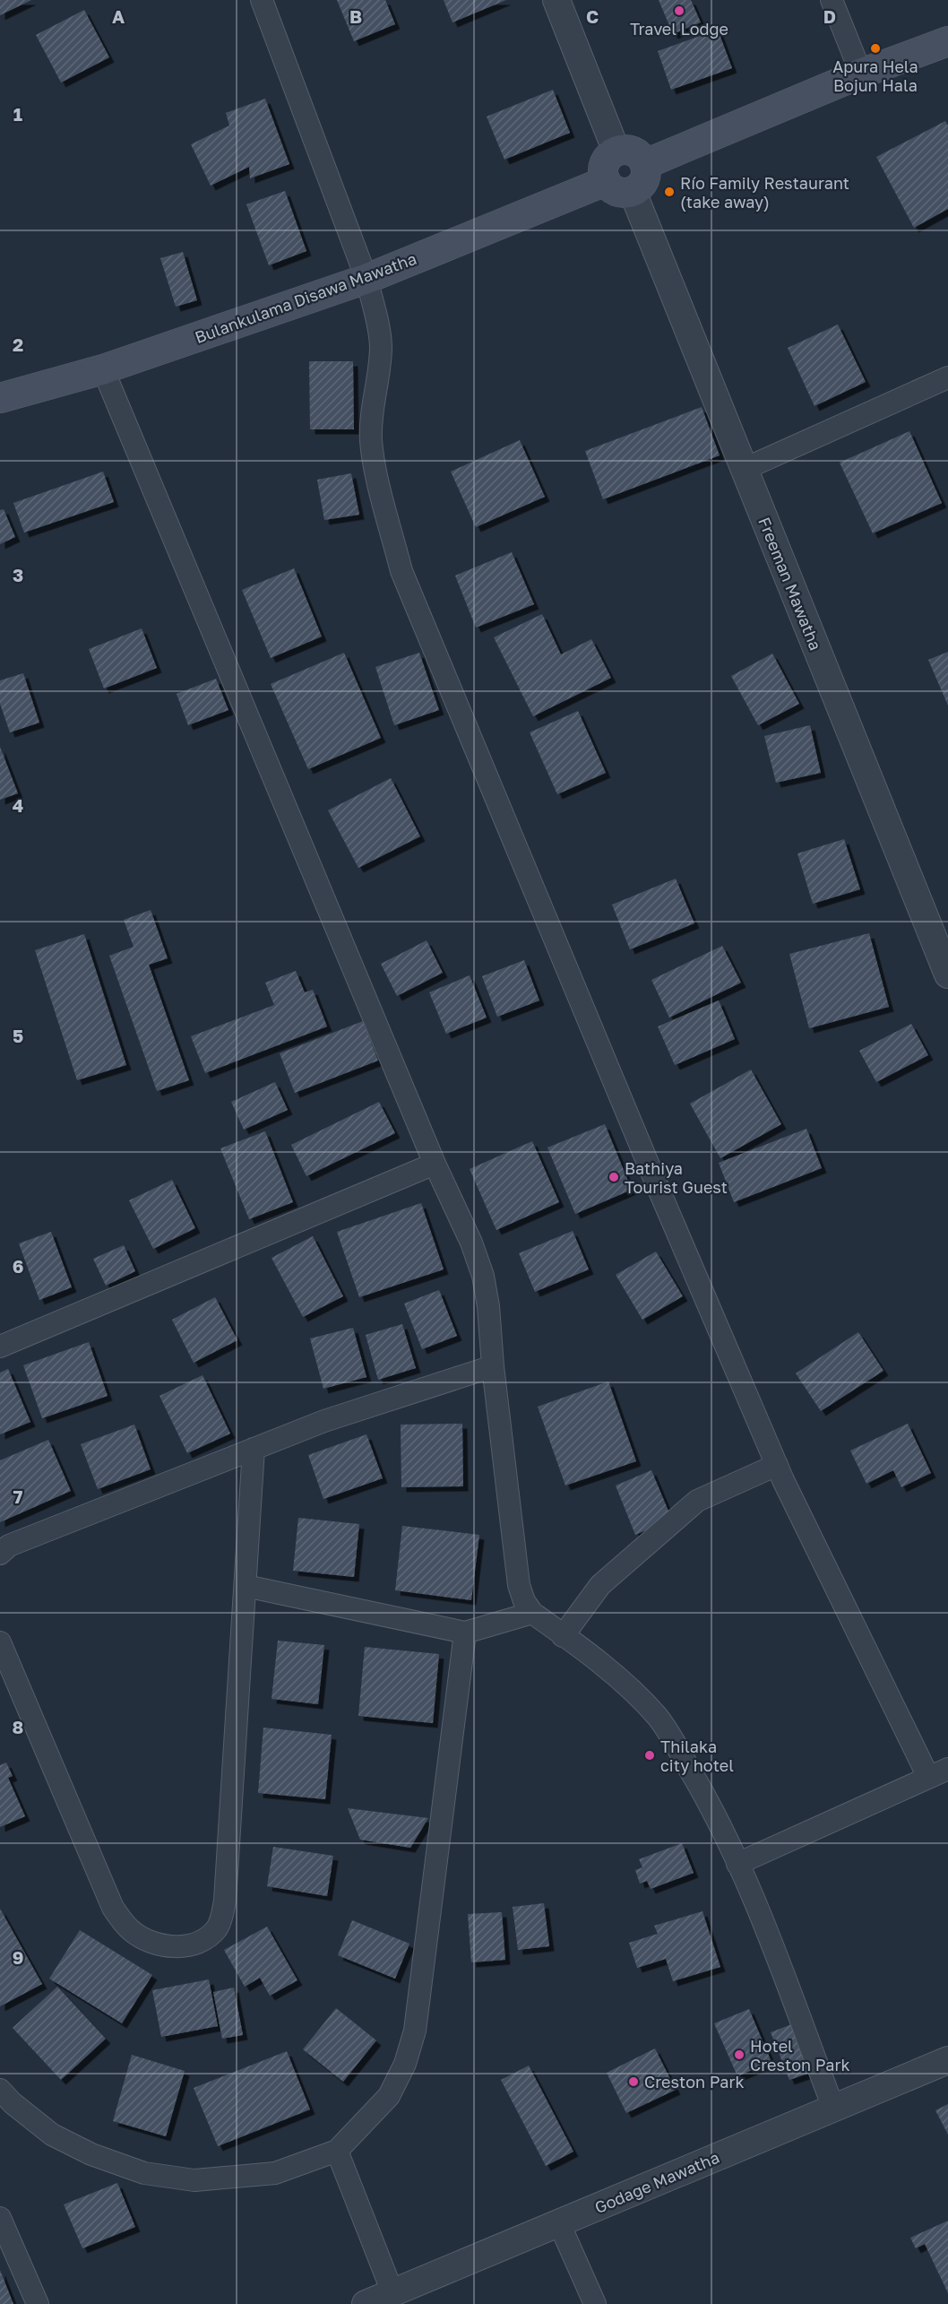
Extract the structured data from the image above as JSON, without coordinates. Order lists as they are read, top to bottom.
{
  "streets": {
    "main road": ["Bulankulama Disawa Mawatha"],
    "street": ["Freeman Mawatha", "Godage Mawatha"]
  },
  "crossings": [
    ["Bulankulama Disawa Mawatha", "Freeman Mawatha"]
  ],
  "places": [
    "Travel Lodge",
    "Apura Hela Bojun Hala",
    "Río Family Restaurant (take away)",
    "Bathiya Tourist Guest",
    "Thilaka city hotel",
    "Hotel Creston Park",
    "Creston Park"
  ],
  "grid": {
    "columns": [
      "A",
      "B",
      "C",
      "D"
    ],
    "rows": [
      "1",
      "2",
      "3",
      "4",
      "5",
      "6",
      "7",
      "8",
      "9"
    ]
  }
}
